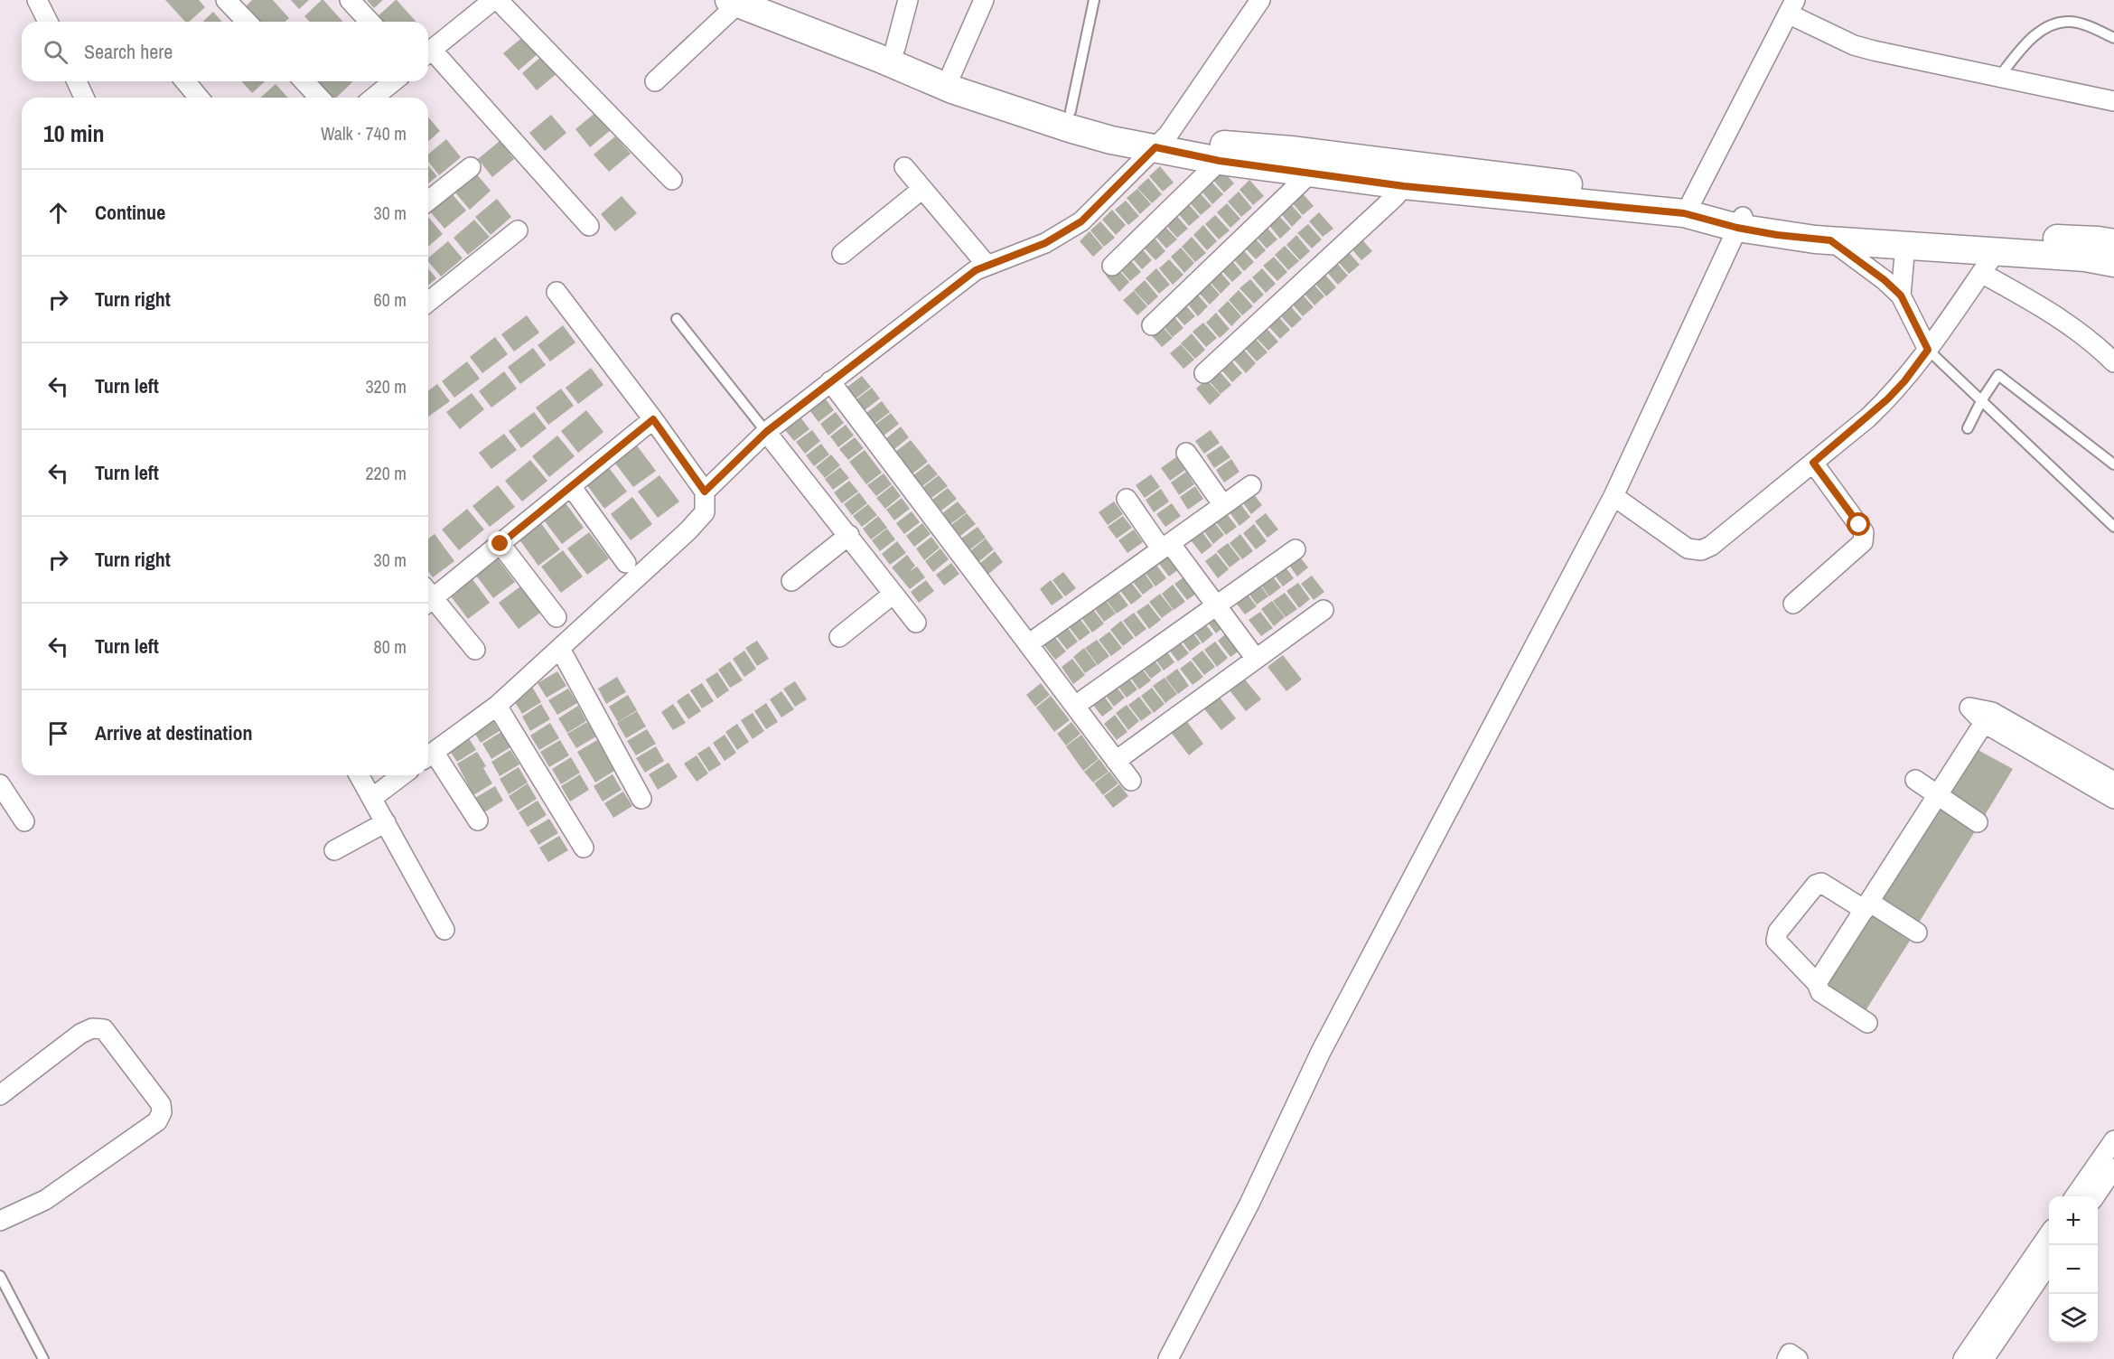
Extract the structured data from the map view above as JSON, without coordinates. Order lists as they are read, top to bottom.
{
  "page": {
    "search": "Search here",
    "heading": ["10 min", "Walk · 740 m"],
    "list": [
      ["Continue", "30 m"],
      ["Turn right", "60 m"],
      ["Turn left", "320 m"],
      ["Turn left", "220 m"],
      ["Turn right", "30 m"],
      ["Turn left", "80 m"],
      "Arrive at destination"
    ],
    "map_buttons": ["+", "−"]
  }
}
